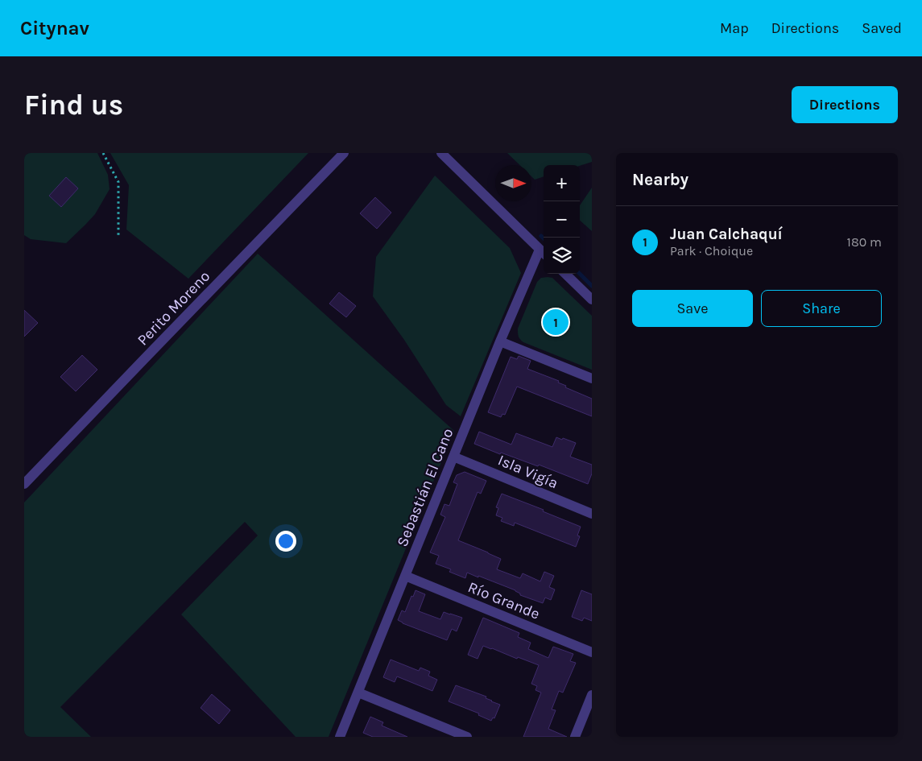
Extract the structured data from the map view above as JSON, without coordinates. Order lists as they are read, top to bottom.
{
  "streets": {
    "street": [
      "Perito Moreno",
      "Isla Vigía",
      "Sebastián El Cano",
      "Río Grande"
    ]
  },
  "crossings": [
    ["Isla Vigía", "Sebastián El Cano"],
    ["Sebastián El Cano", "Río Grande"]
  ],
  "north": "right",
  "page": {
    "header": "Citynav",
    "nav": ["Map", "Directions", "Saved"],
    "buttons": [
      "Directions",
      ["Save", "Share"]
    ],
    "title": "Find us",
    "heading": "Nearby",
    "map_buttons": ["+", "−"],
    "list": [
      {
        "mark": "1",
        "name": "Juan Calchaquí",
        "note": "Park · Choique",
        "value": "180 m"
      }
    ],
    "pins": "1"
  }
}
